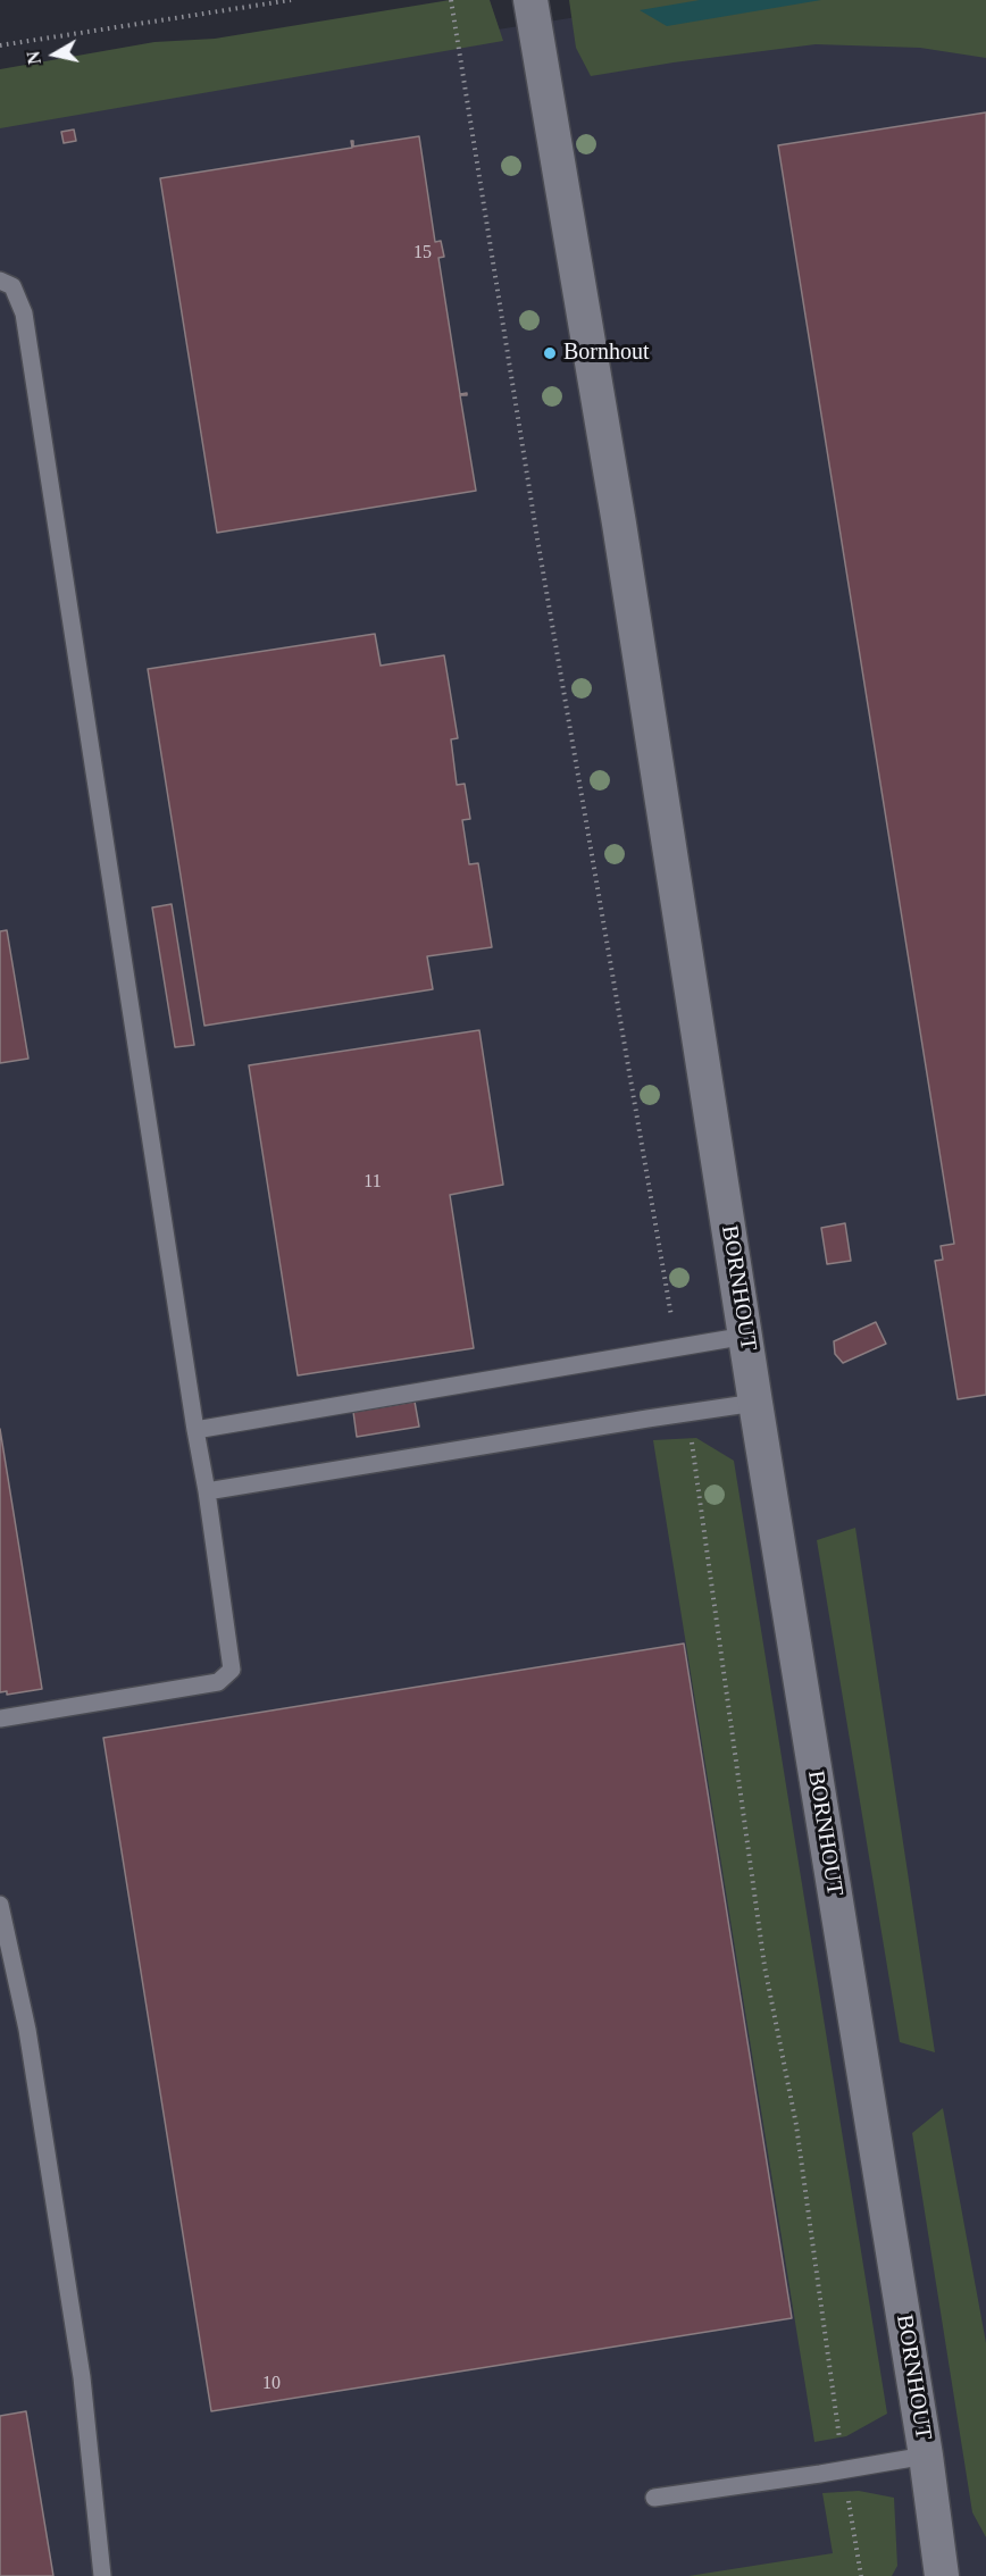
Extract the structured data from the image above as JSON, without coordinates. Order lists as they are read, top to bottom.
{
  "streets": {
    "street": ["BORNHOUT"]
  },
  "places": ["Bornhout"],
  "house_numbers": ["15", "11", "10"],
  "north": "left"
}
